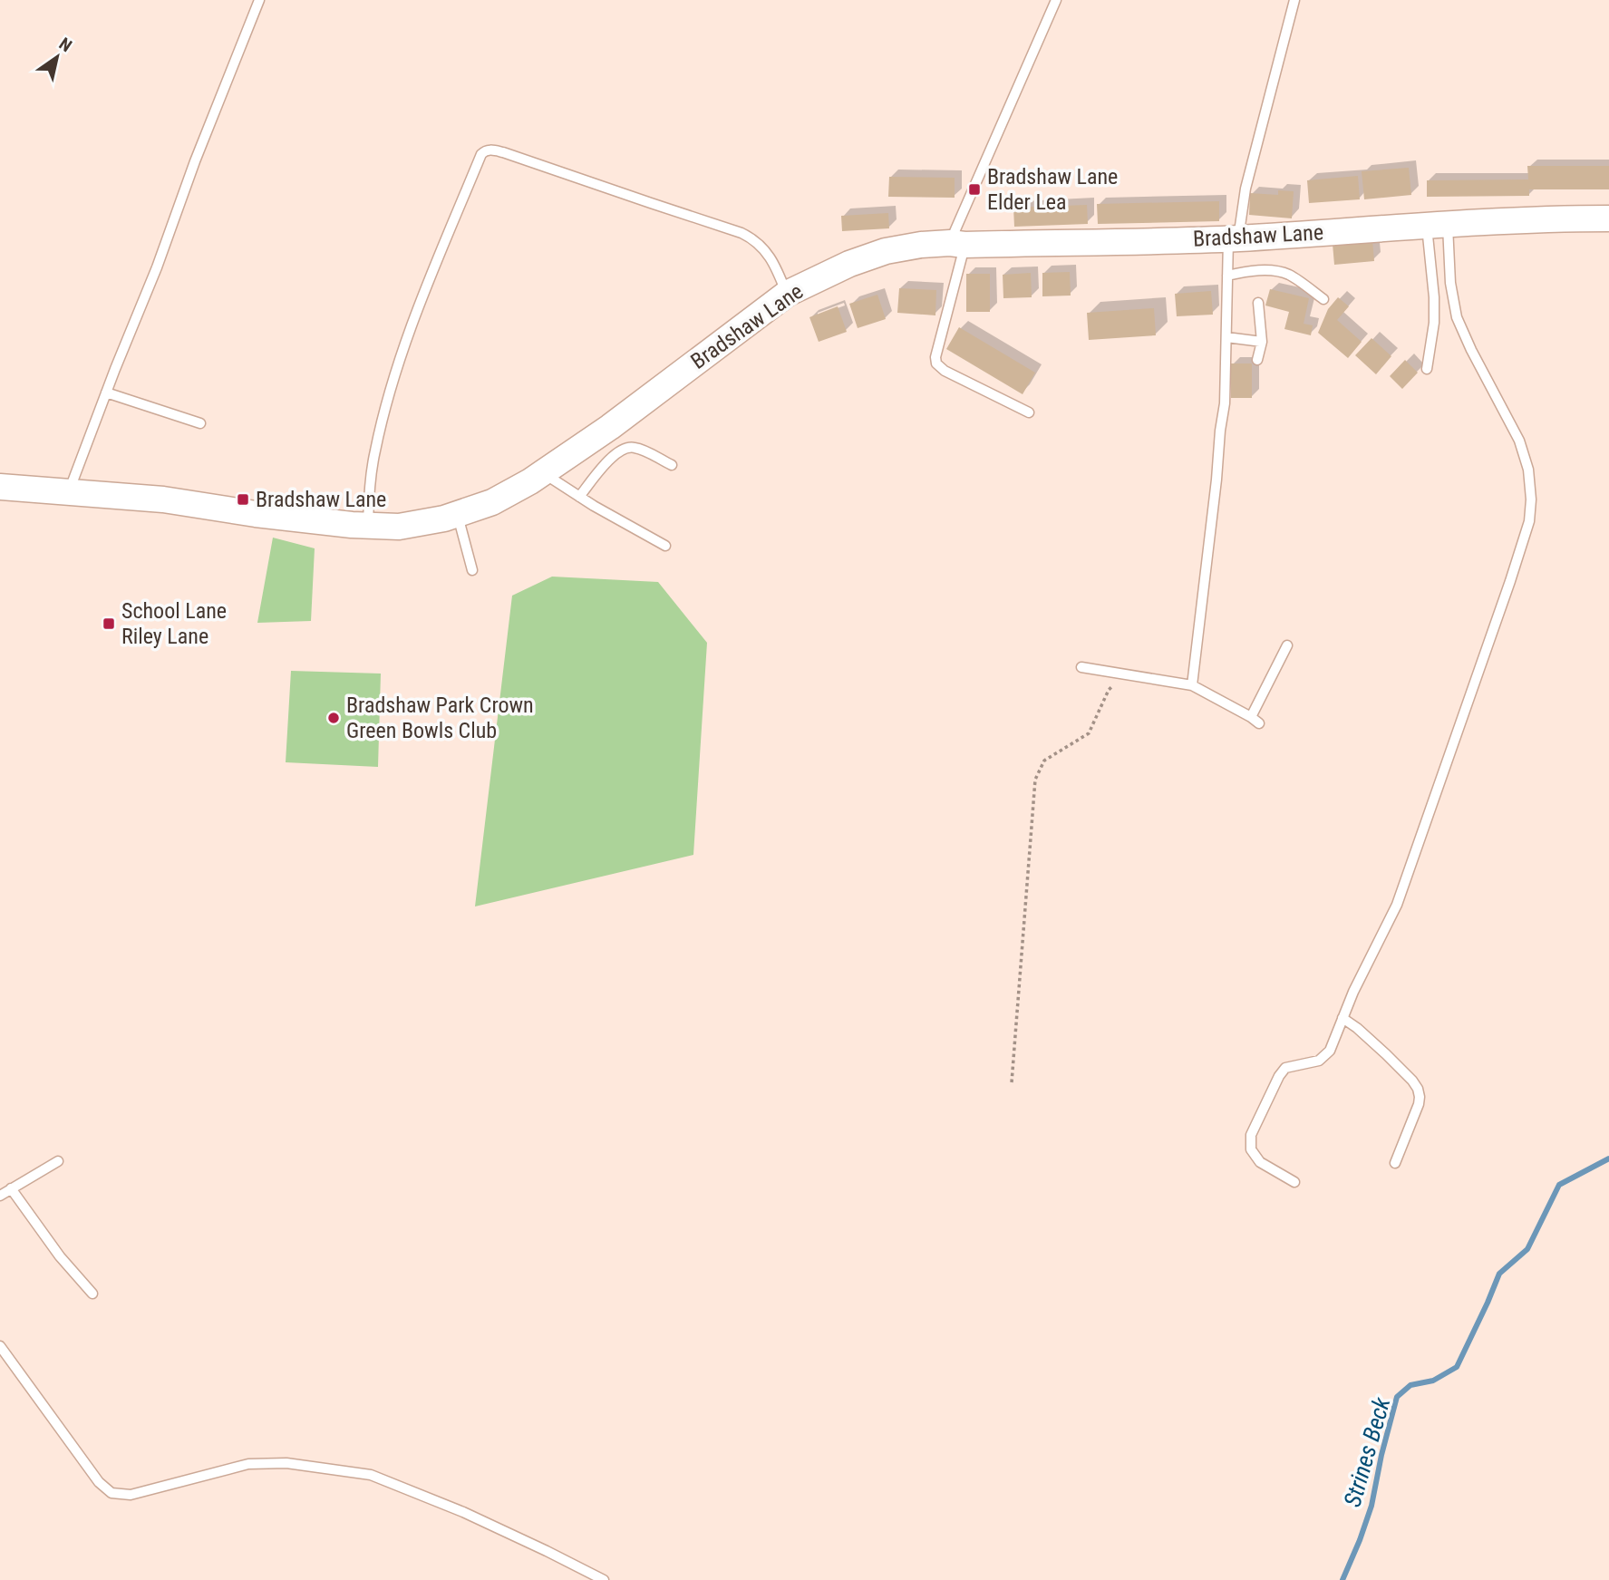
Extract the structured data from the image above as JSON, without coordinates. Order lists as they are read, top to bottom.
{
  "streets": {
    "street": ["Bradshaw Lane"]
  },
  "water": ["Strines Beck"],
  "places": {
    "transit": ["Bradshaw Lane Elder Lea", "Bradshaw Lane", "School Lane Riley Lane"],
    "other": ["Bradshaw Park Crown Green Bowls Club"]
  },
  "north": "top right"
}
